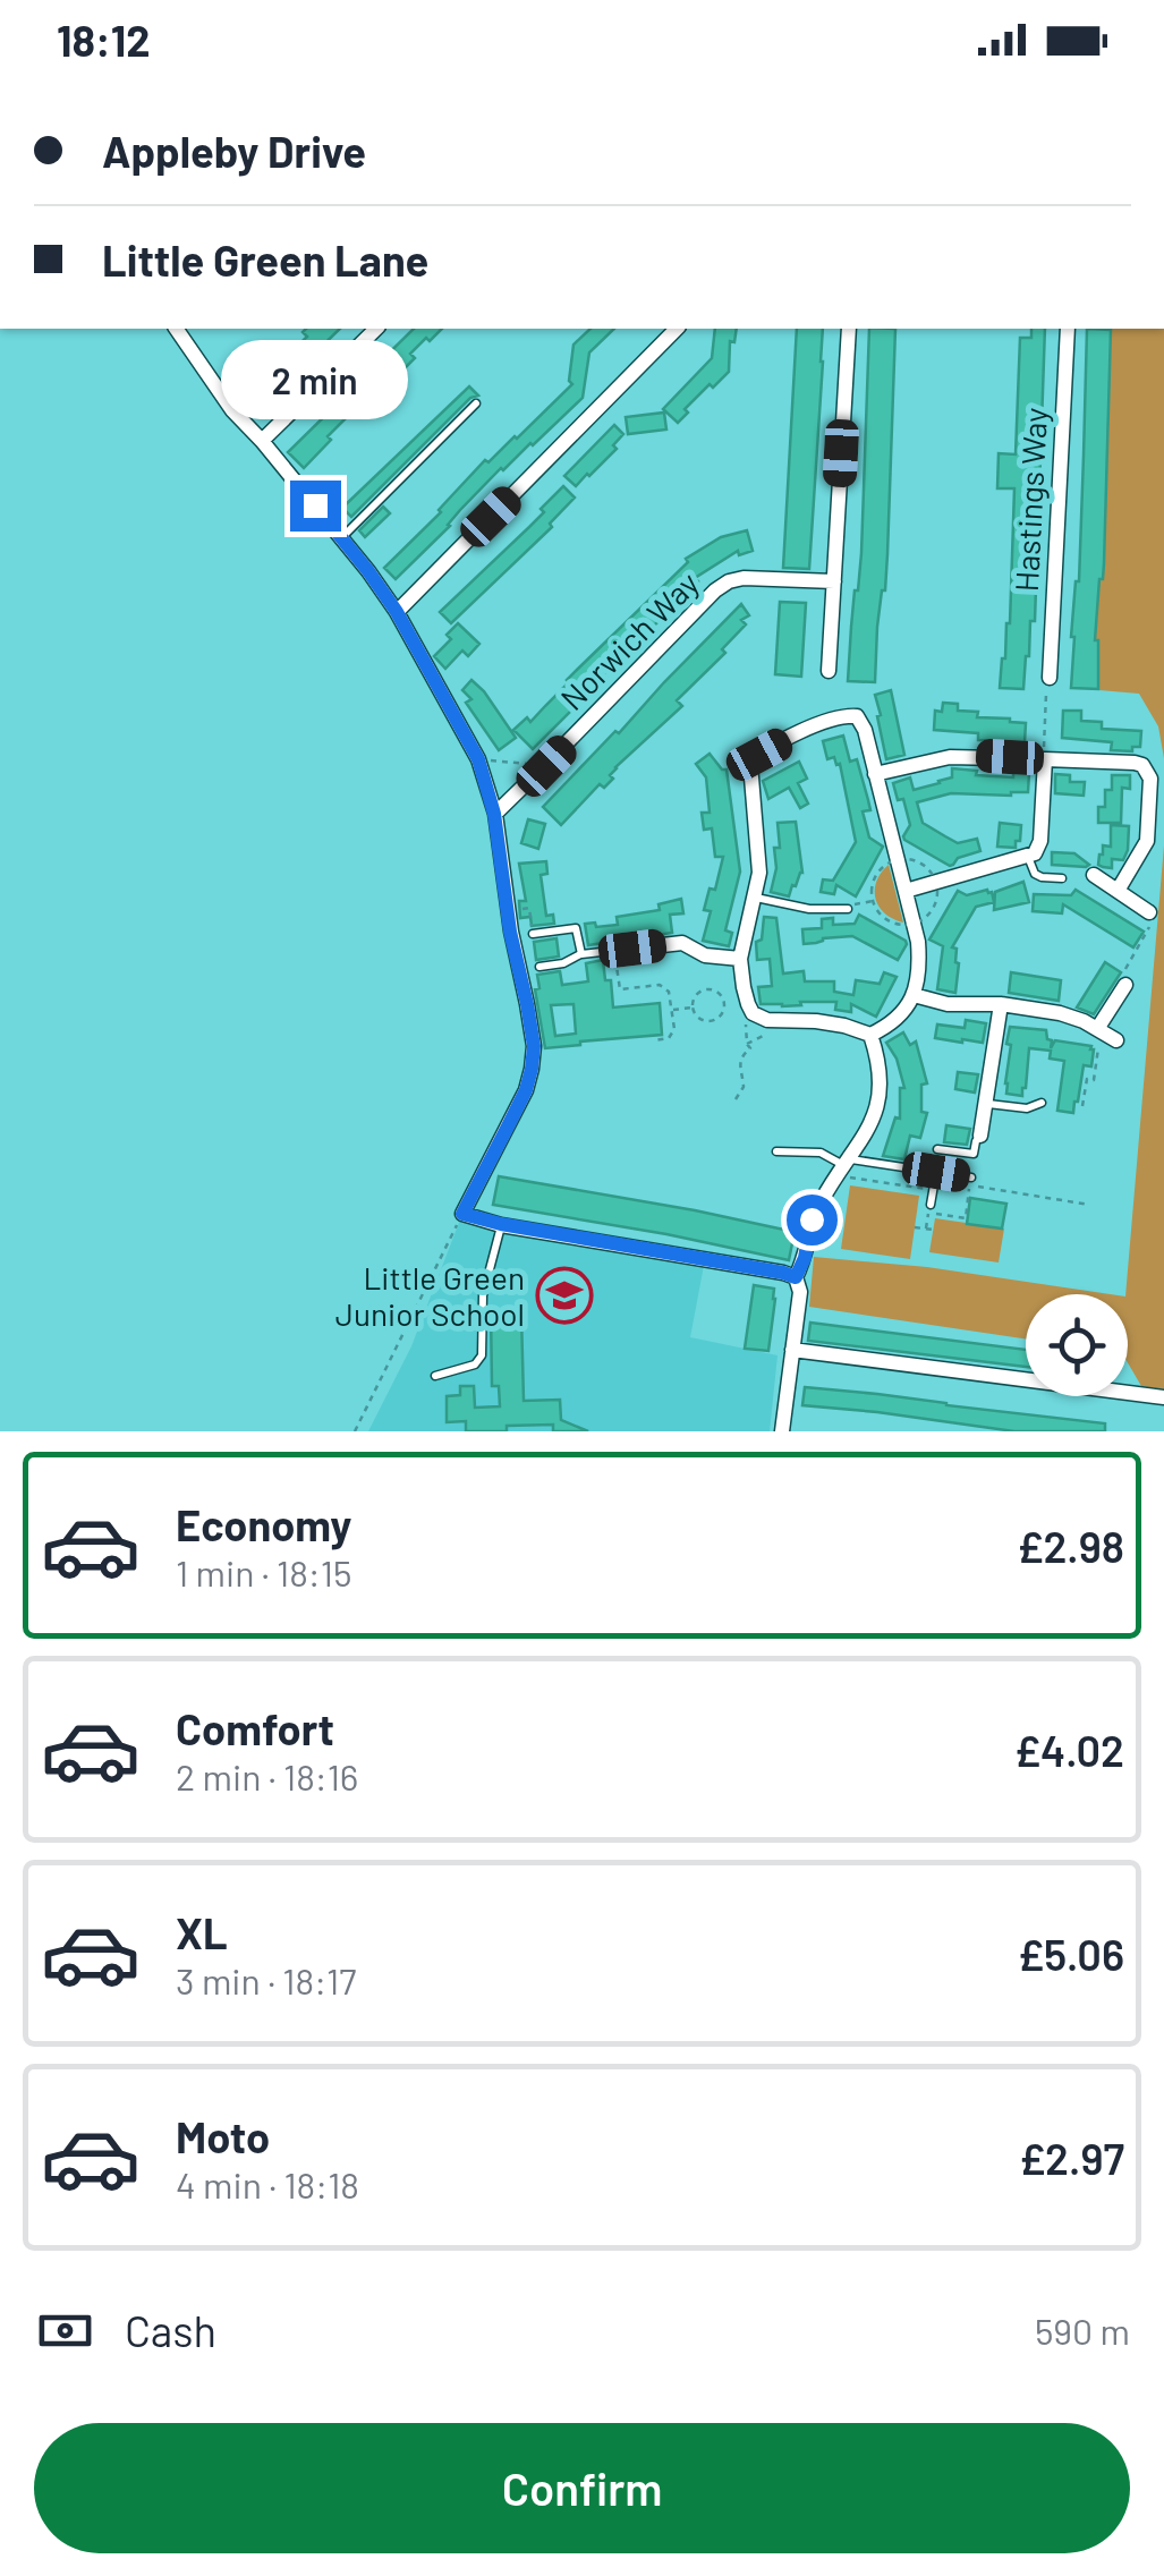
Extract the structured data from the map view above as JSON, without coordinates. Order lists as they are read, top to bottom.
{
  "streets": {
    "street": ["Hastings Way", "Norwich Way"]
  },
  "places": {
    "school or university": ["Little Green Junior School"]
  },
  "page": {
    "status": "18:12",
    "banner": ["Appleby Drive", "Little Green Lane"],
    "bubble": "2 min",
    "list": [
      {
        "name": "Economy",
        "note": "1 min · 18:15",
        "value": "£2.98"
      },
      {
        "name": "Comfort",
        "note": "2 min · 18:16",
        "value": "£4.02"
      },
      {
        "name": "XL",
        "note": "3 min · 18:17",
        "value": "£5.06"
      },
      {
        "name": "Moto",
        "note": "4 min · 18:18",
        "value": "£2.97"
      }
    ],
    "pay": ["Cash", "590 m"],
    "buttons": "Confirm"
  }
}
